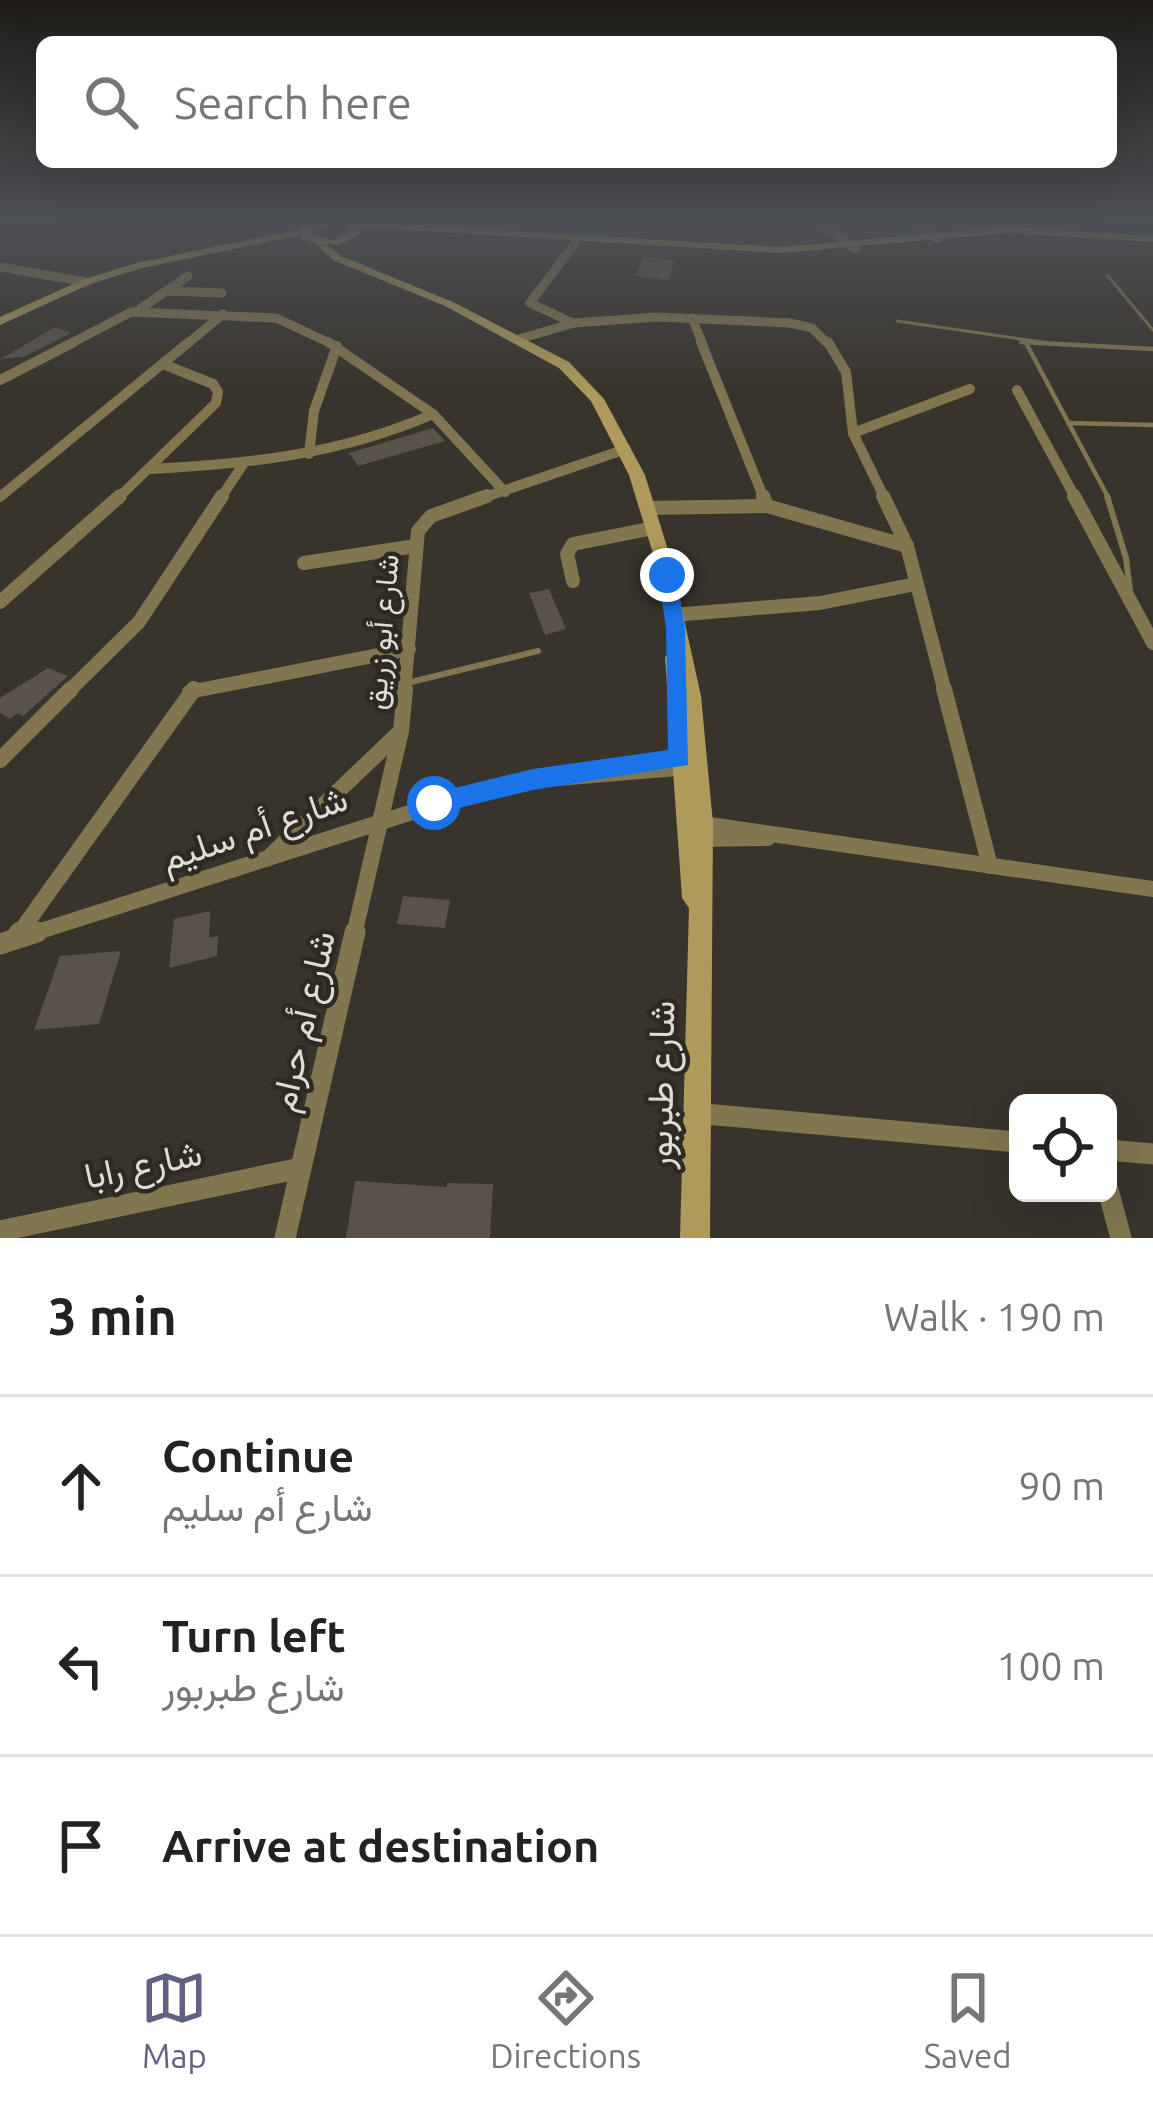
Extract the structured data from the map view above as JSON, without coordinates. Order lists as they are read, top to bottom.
{
  "streets": {
    "street": [
      "شارع أبو زريق",
      "شارع أم سليم",
      "شارع أم حرام",
      "شارع طبربور",
      "شارع رابا"
    ]
  },
  "crossings": [
    ["شارع أبو زريق", "شارع أم سليم"],
    ["شارع أبو زريق", "شارع أم حرام"],
    ["شارع أبو زريق", "شارع طبربور"],
    ["شارع أم سليم", "شارع أم حرام"],
    ["شارع أم سليم", "شارع طبربور"],
    ["شارع أم حرام", "شارع رابا"]
  ],
  "page": {
    "search": "Search here",
    "heading": ["3 min", "Walk · 190 m"],
    "list": [
      ["Continue", "شارع أم سليم", "90 m"],
      ["Turn left", "شارع طبربور", "100 m"],
      "Arrive at destination"
    ],
    "nav": ["Map", "Directions", "Saved"]
  }
}
